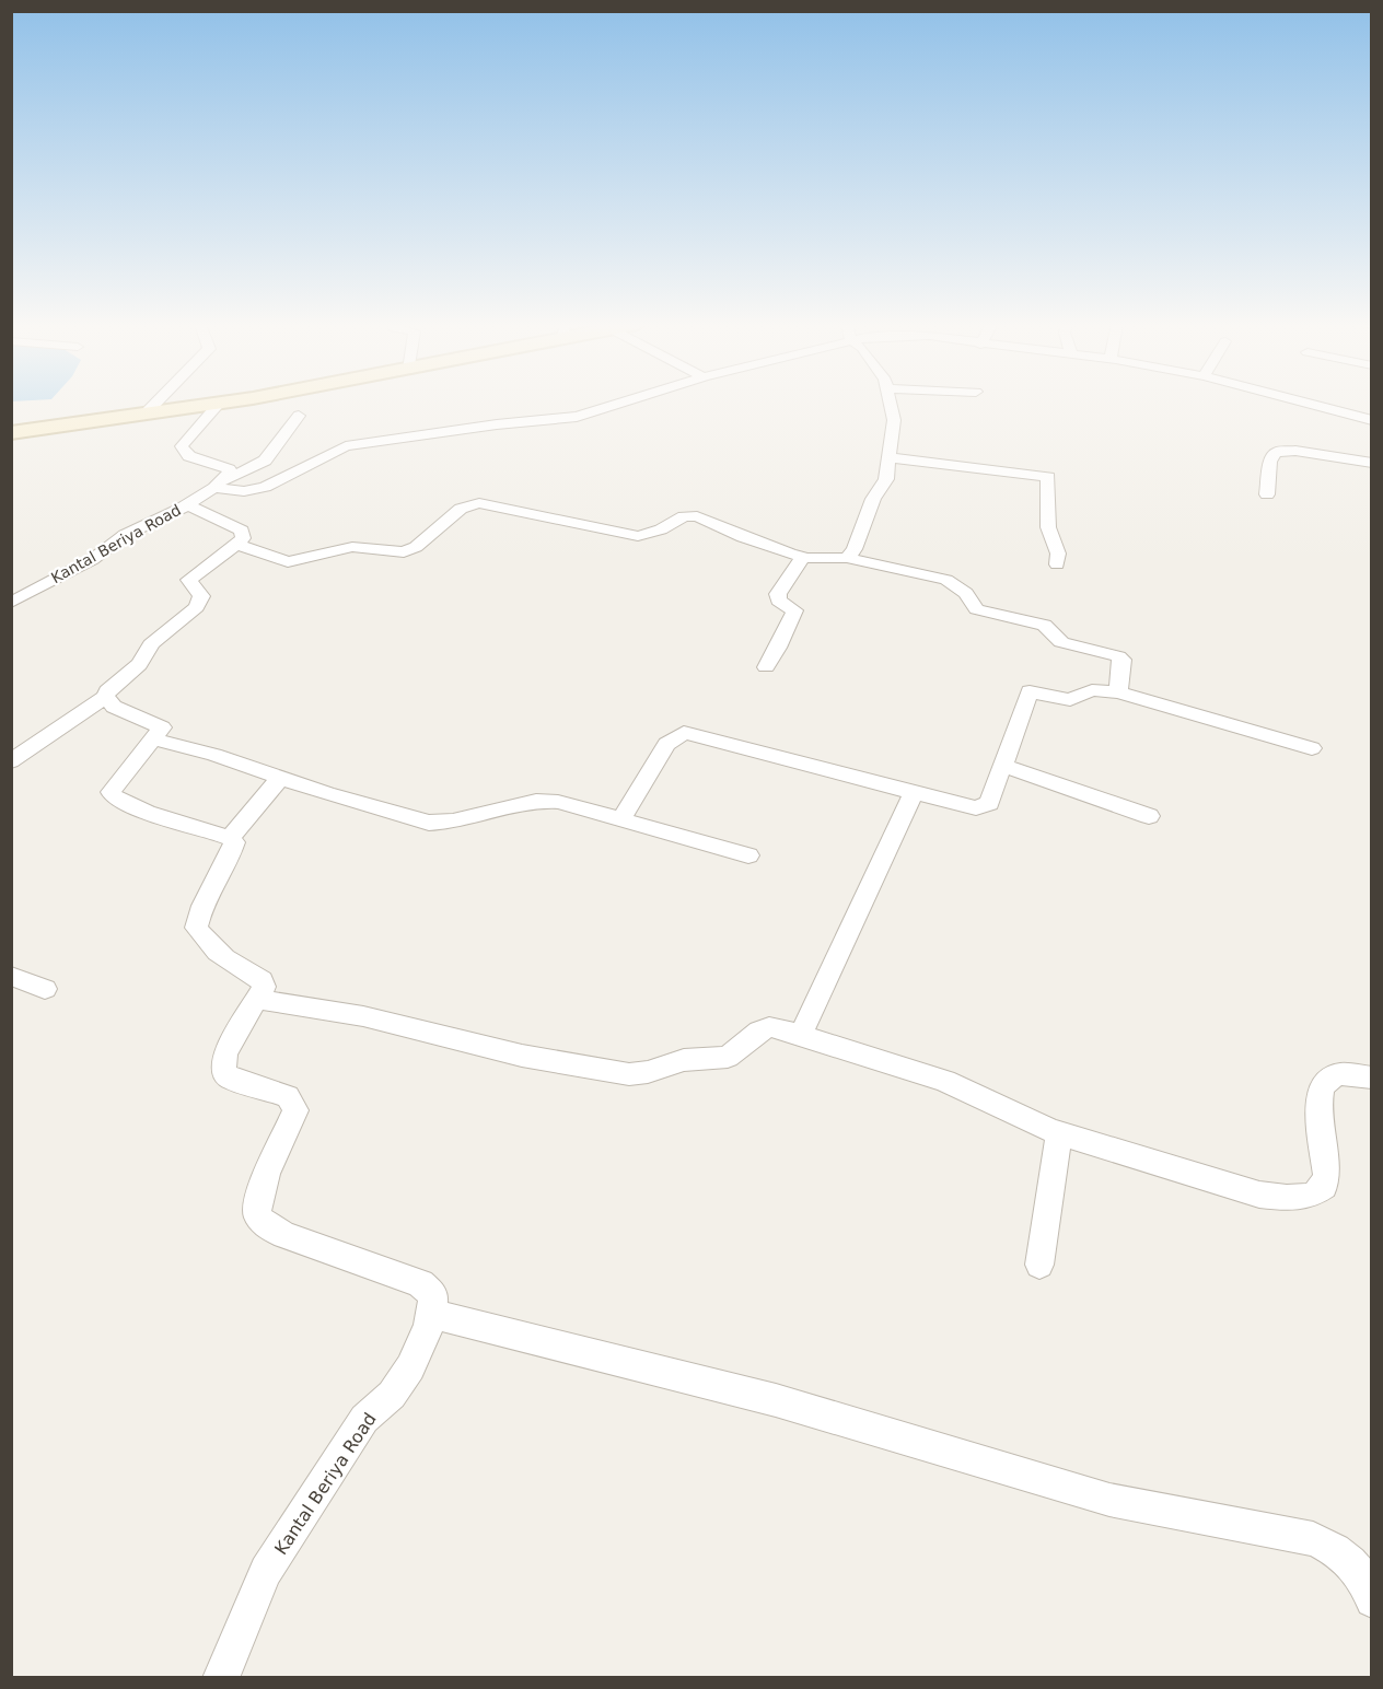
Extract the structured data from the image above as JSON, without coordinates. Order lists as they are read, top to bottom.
{
  "streets": {
    "street": ["Kantal Beriya Road"]
  }
}
